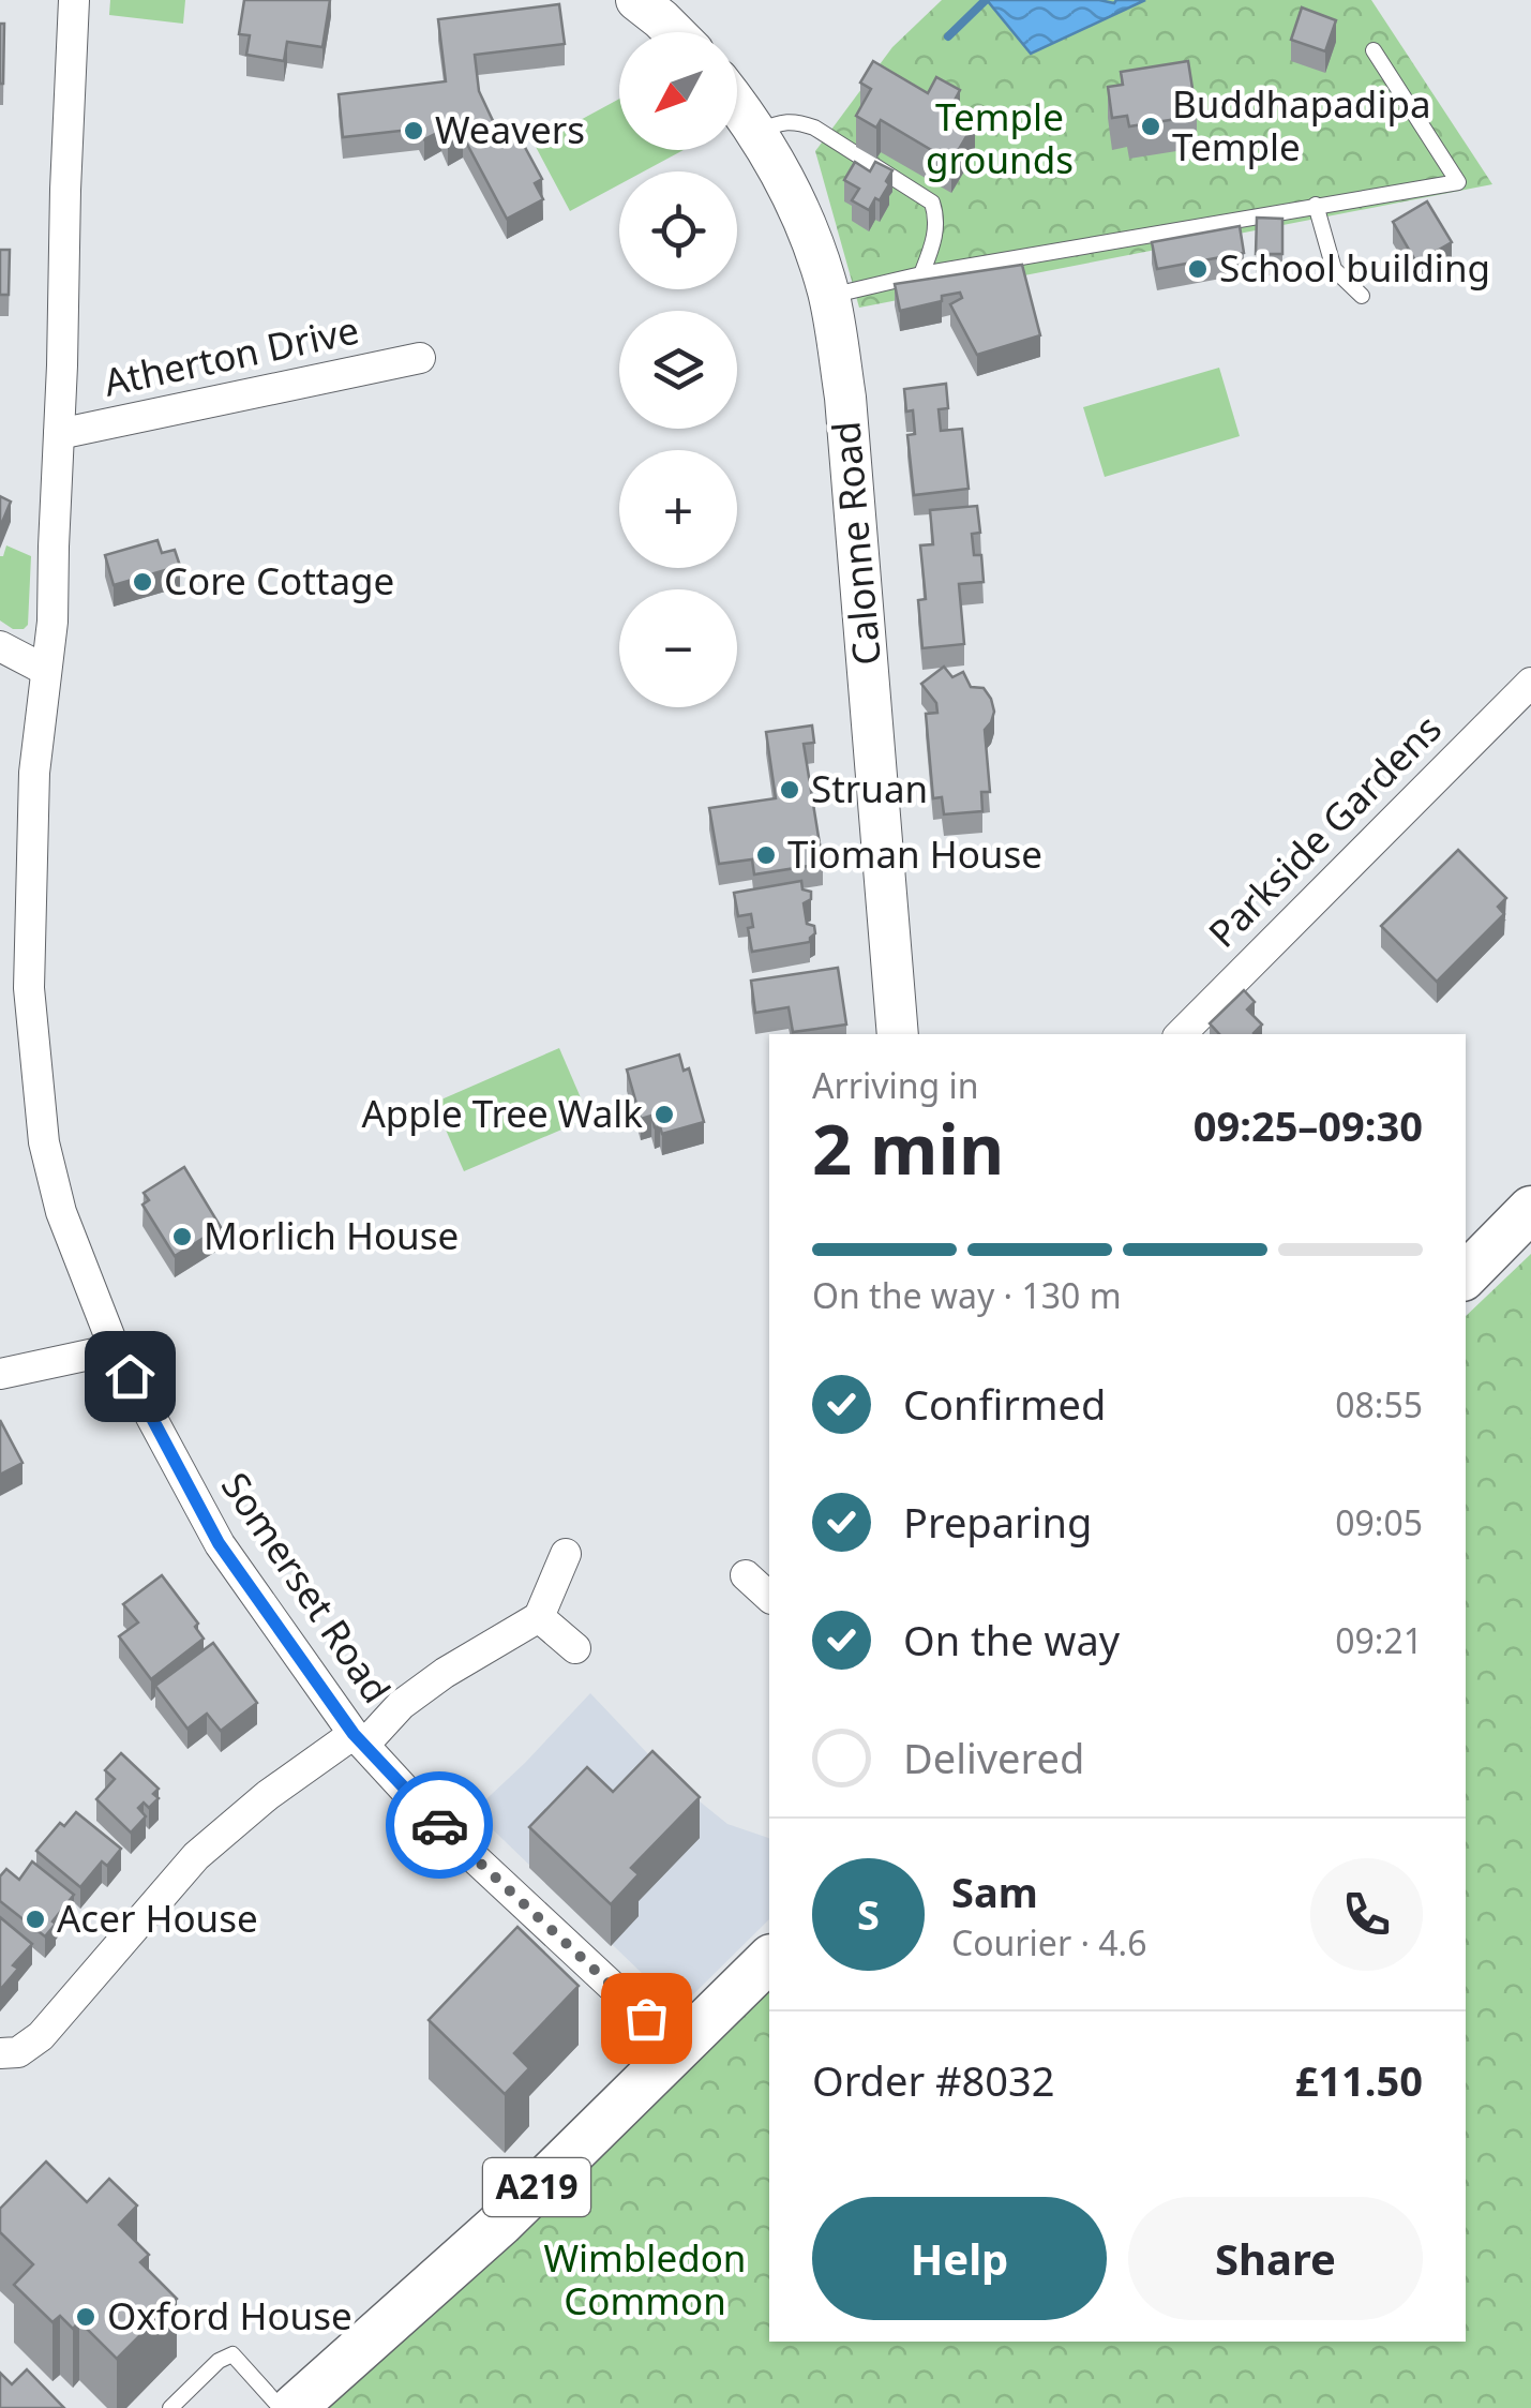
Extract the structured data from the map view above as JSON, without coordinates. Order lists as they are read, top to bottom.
{
  "streets": {
    "main road": ["A219"],
    "street": [
      "Atherton Drive",
      "Calonne Road",
      "Parkside Gardens",
      "Somerset Road"
    ]
  },
  "crossings": [
    ["Atherton Drive", "Somerset Road"],
    ["Somerset Road", "A219"]
  ],
  "parks": ["Temple grounds", "Wimbledon Common"],
  "places": [
    "Buddhapadipa Temple",
    "Weavers",
    "School building",
    "Core Cottage",
    "Struan",
    "Tioman House",
    "Apple Tree Walk",
    "Morlich House",
    "Acer House",
    "Oxford House"
  ],
  "north": "bottom left",
  "page": {
    "map_buttons": ["+", "−"],
    "heading": ["2 min", "Arriving in", "09:25–09:30"],
    "panel": [
      "Sam",
      "Courier · 4.6",
      "Order #8032",
      "£11.50"
    ],
    "bar": "On the way · 130 m",
    "list": [
      ["Confirmed", "08:55"],
      ["Preparing", "09:05"],
      ["On the way", "09:21"],
      "Delivered"
    ],
    "round": "S",
    "buttons": ["Help", "Share"]
  }
}
